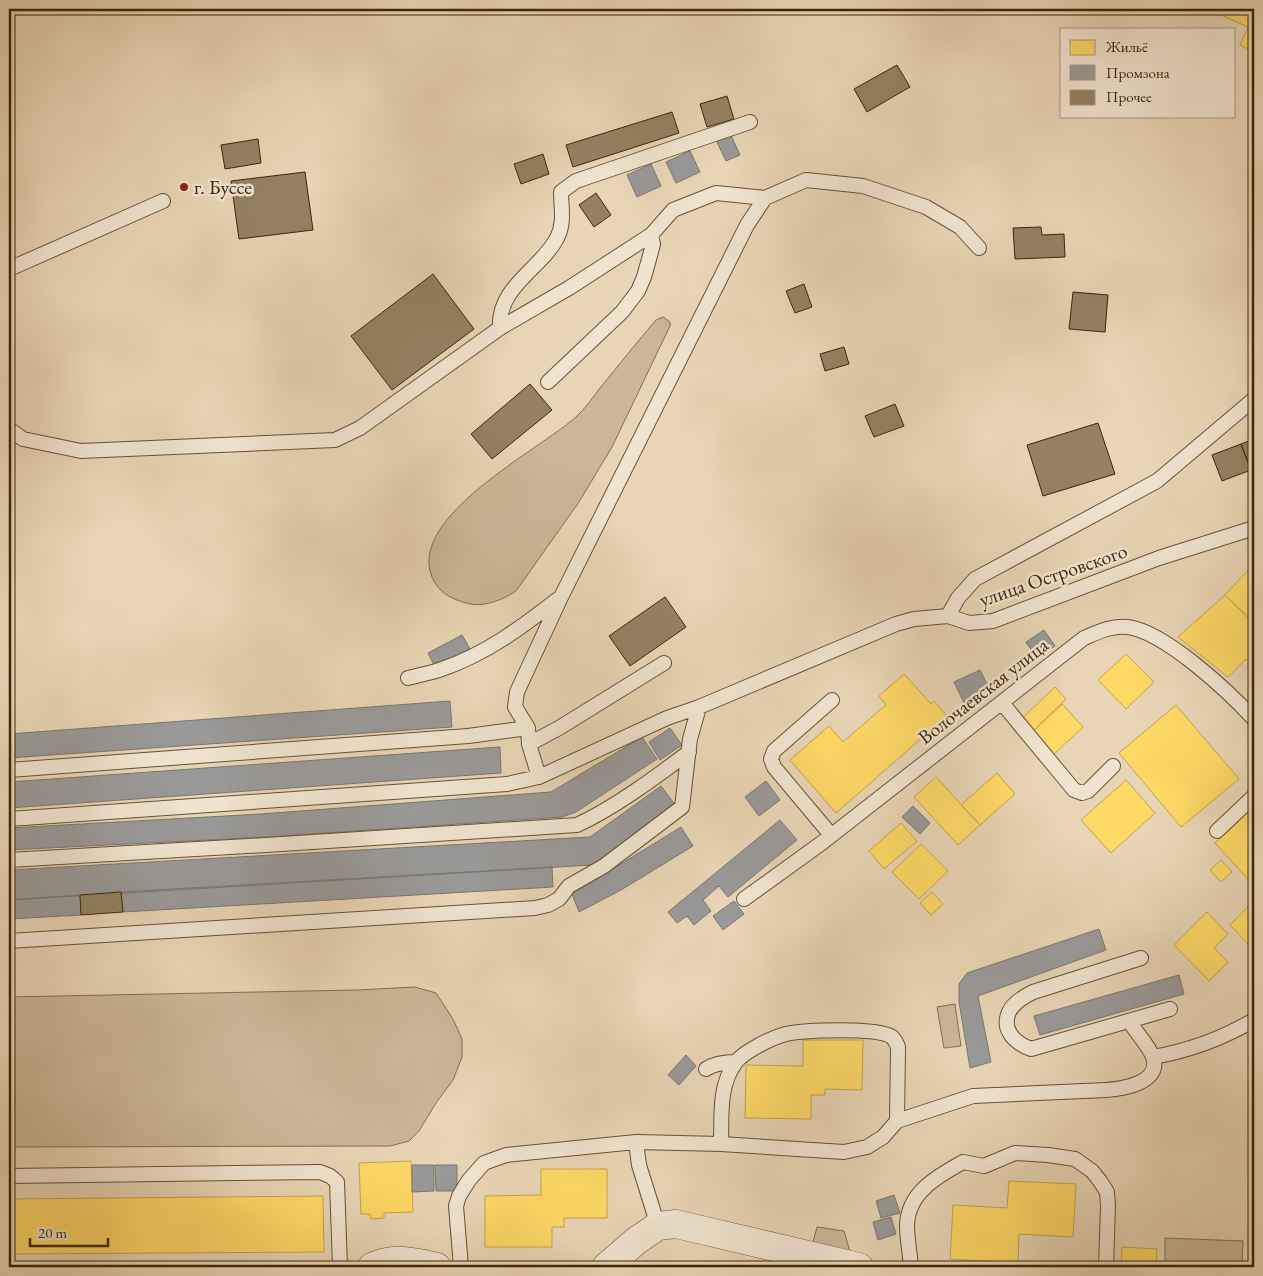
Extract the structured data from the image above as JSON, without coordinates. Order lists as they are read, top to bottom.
{
  "streets": {
    "lane": ["улица Островского", "Волочаевская улица"]
  },
  "places": ["г. Буссе"],
  "legend": ["Жильё", "Промзона", "Прочее"],
  "scale_bar": "20 m"
}
